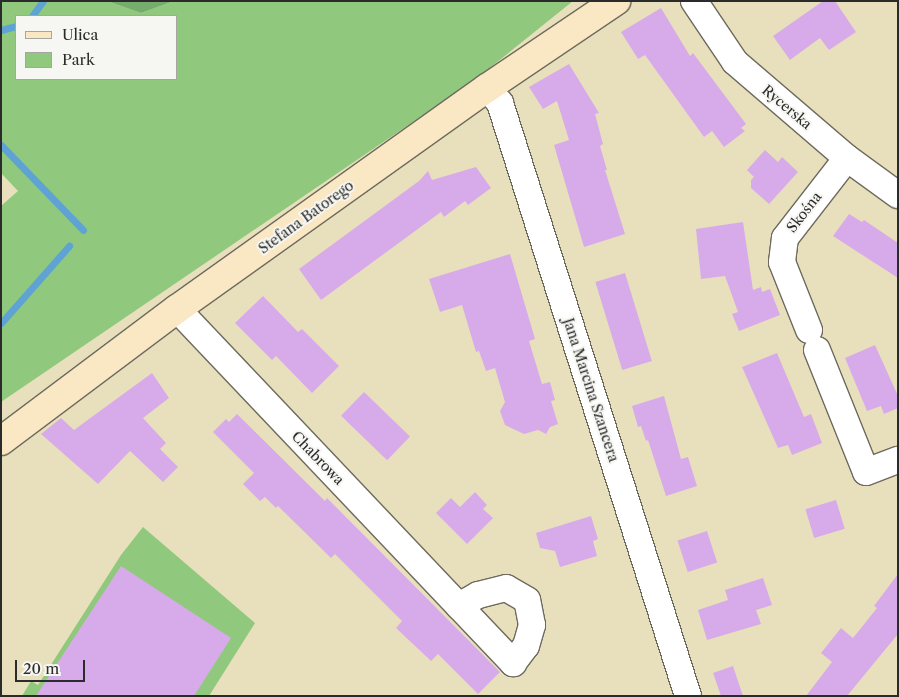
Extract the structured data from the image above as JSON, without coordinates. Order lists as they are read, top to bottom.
{
  "streets": {
    "street": [
      "Rycerska",
      "Skośna",
      "Stefana Batorego",
      "Jana Marcina Szancera",
      "Chabrowa"
    ]
  },
  "crossings": [
    ["Rycerska", "Skośna"],
    ["Stefana Batorego", "Jana Marcina Szancera"],
    ["Stefana Batorego", "Chabrowa"]
  ],
  "legend": ["Ulica", "Park"],
  "scale_bar": "20 m"
}
